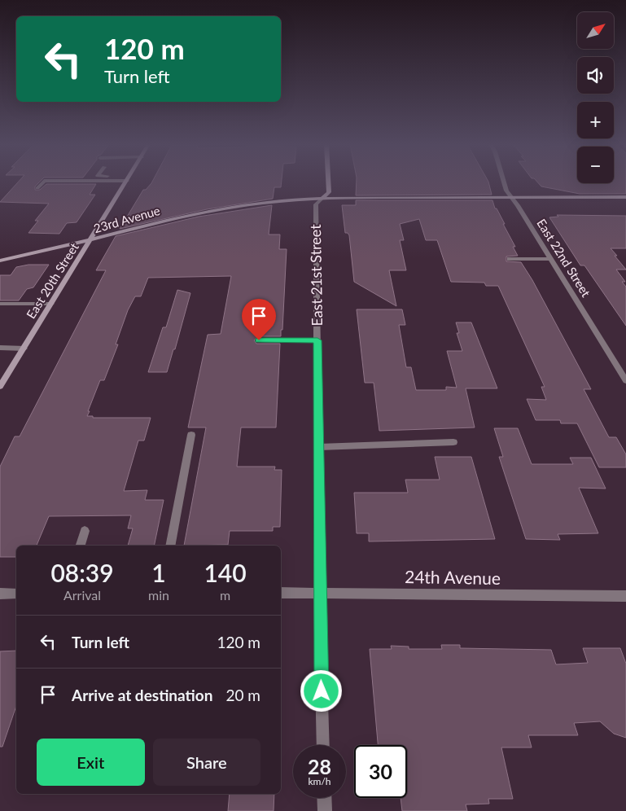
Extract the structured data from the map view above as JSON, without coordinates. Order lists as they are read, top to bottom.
{
  "streets": {
    "street": [
      "23rd Avenue",
      "East 22nd Street",
      "East 21st Street",
      "East 20th Street",
      "24th Avenue"
    ]
  },
  "crossings": [
    ["23rd Avenue", "East 22nd Street"],
    ["23rd Avenue", "East 21st Street"],
    ["23rd Avenue", "East 20th Street"],
    ["East 21st Street", "24th Avenue"]
  ],
  "north": "top right",
  "page": {
    "map_buttons": ["+", "−"],
    "turn": ["120 m", "Turn left"],
    "eta": [
      "08:39",
      "Arrival",
      "1",
      "min",
      "140",
      "m"
    ],
    "list": [
      {
        "name": "Turn left",
        "value": "120 m"
      },
      {
        "name": "Arrive at destination",
        "value": "20 m"
      }
    ],
    "buttons": ["Exit", "Share"],
    "speed": "28 km/h",
    "limit": "30"
  }
}
